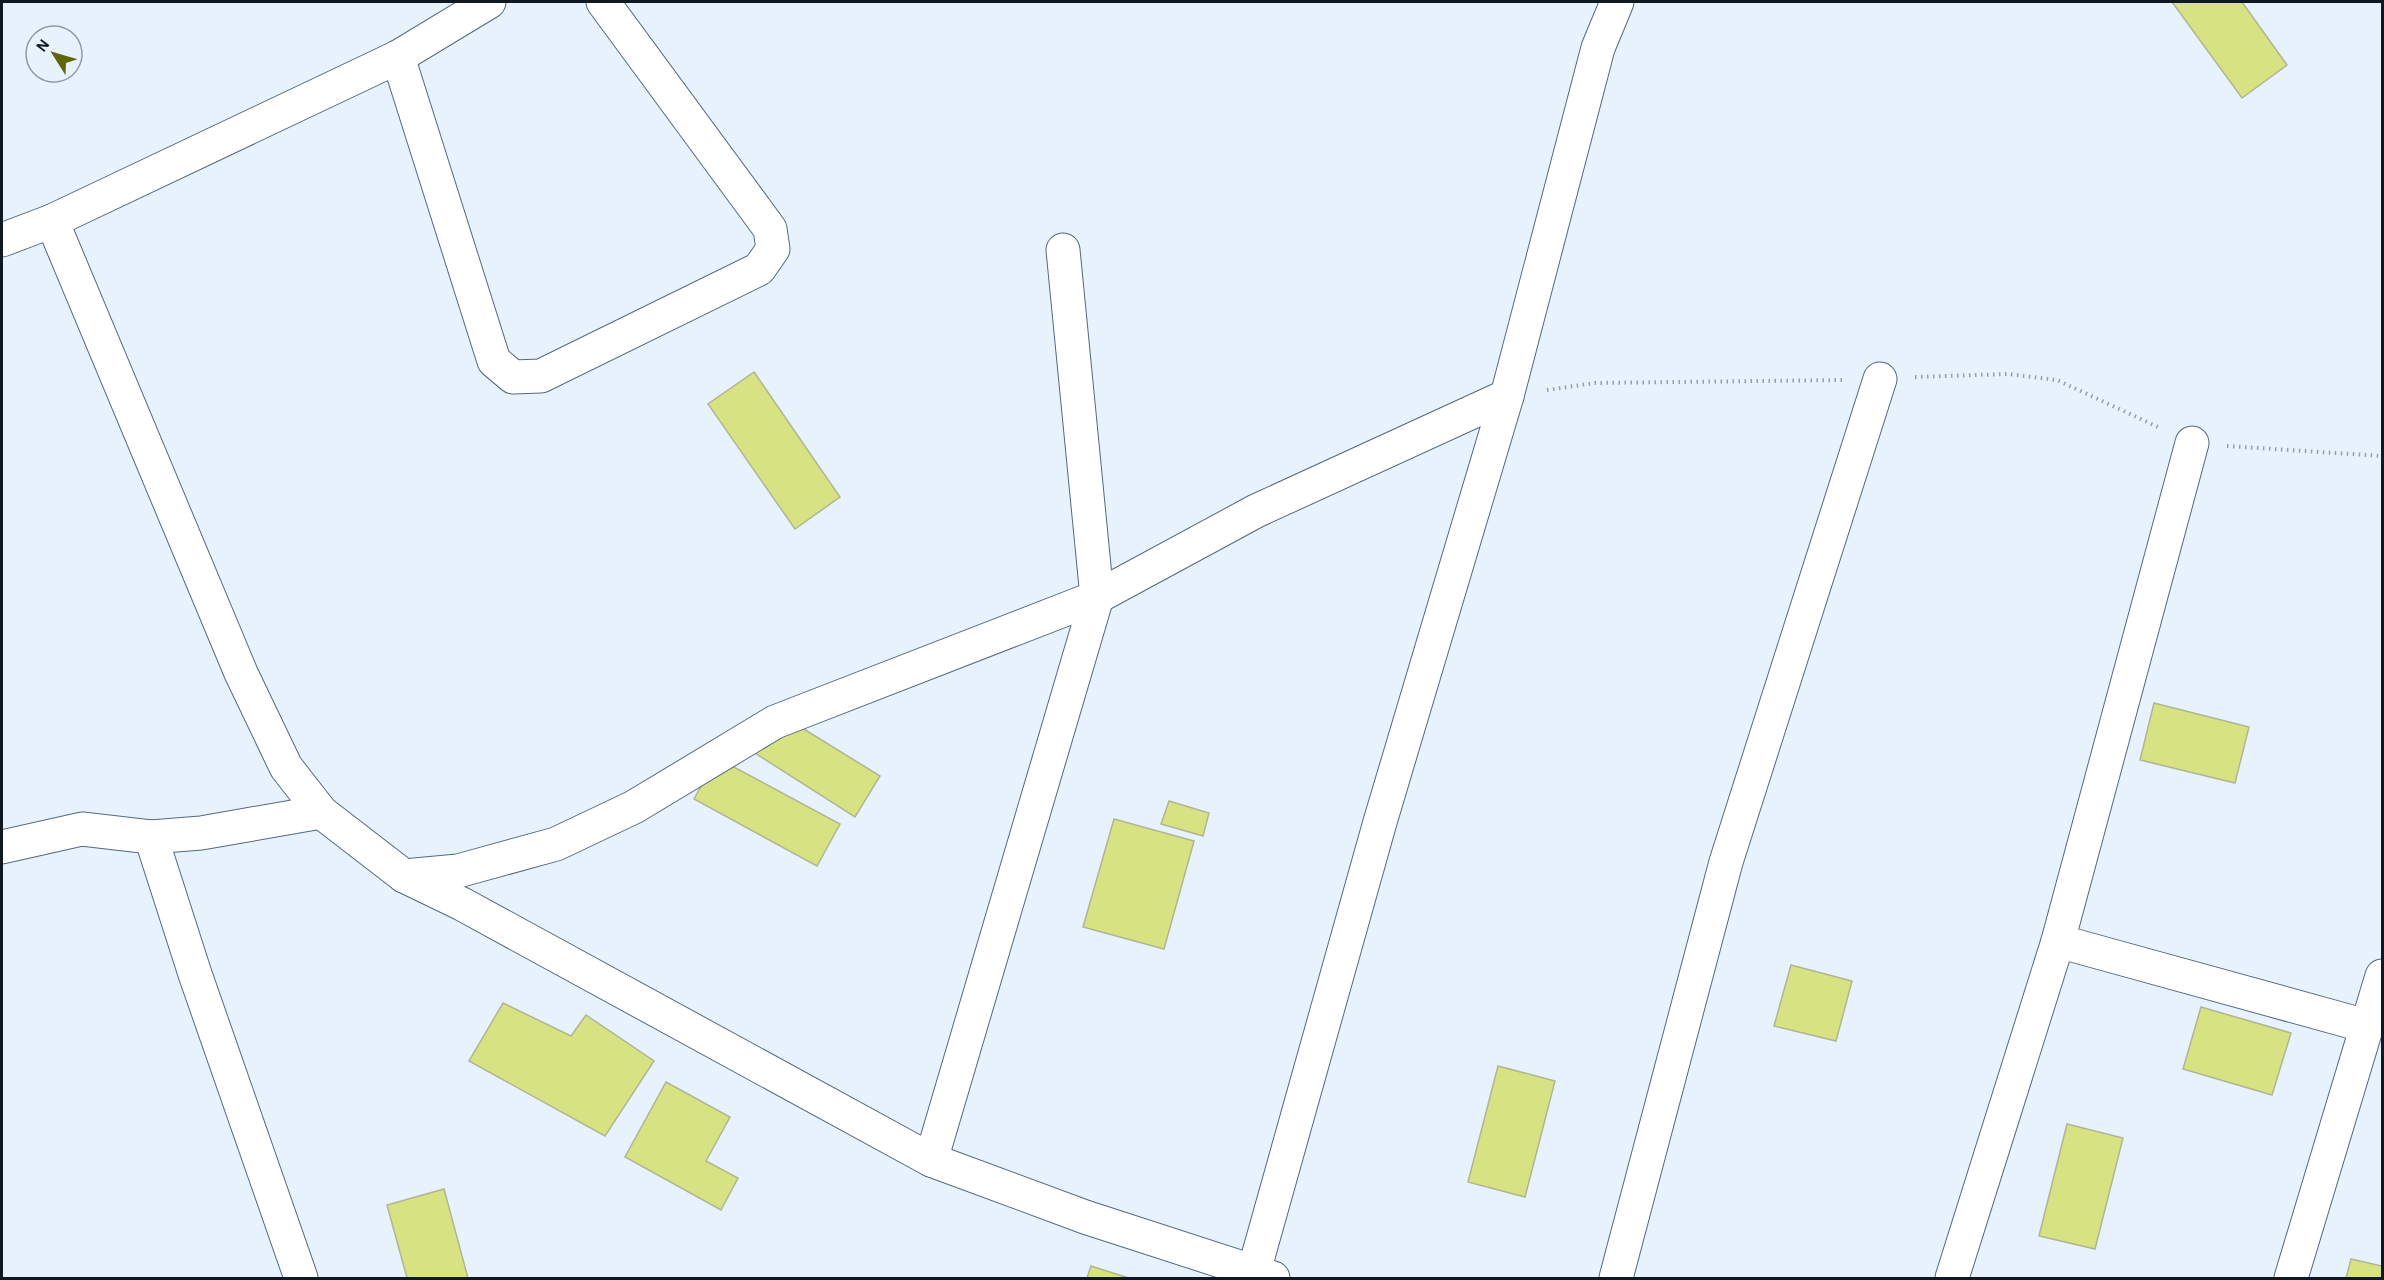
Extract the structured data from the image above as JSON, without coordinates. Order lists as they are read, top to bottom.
{
  "north": "top left"
}
